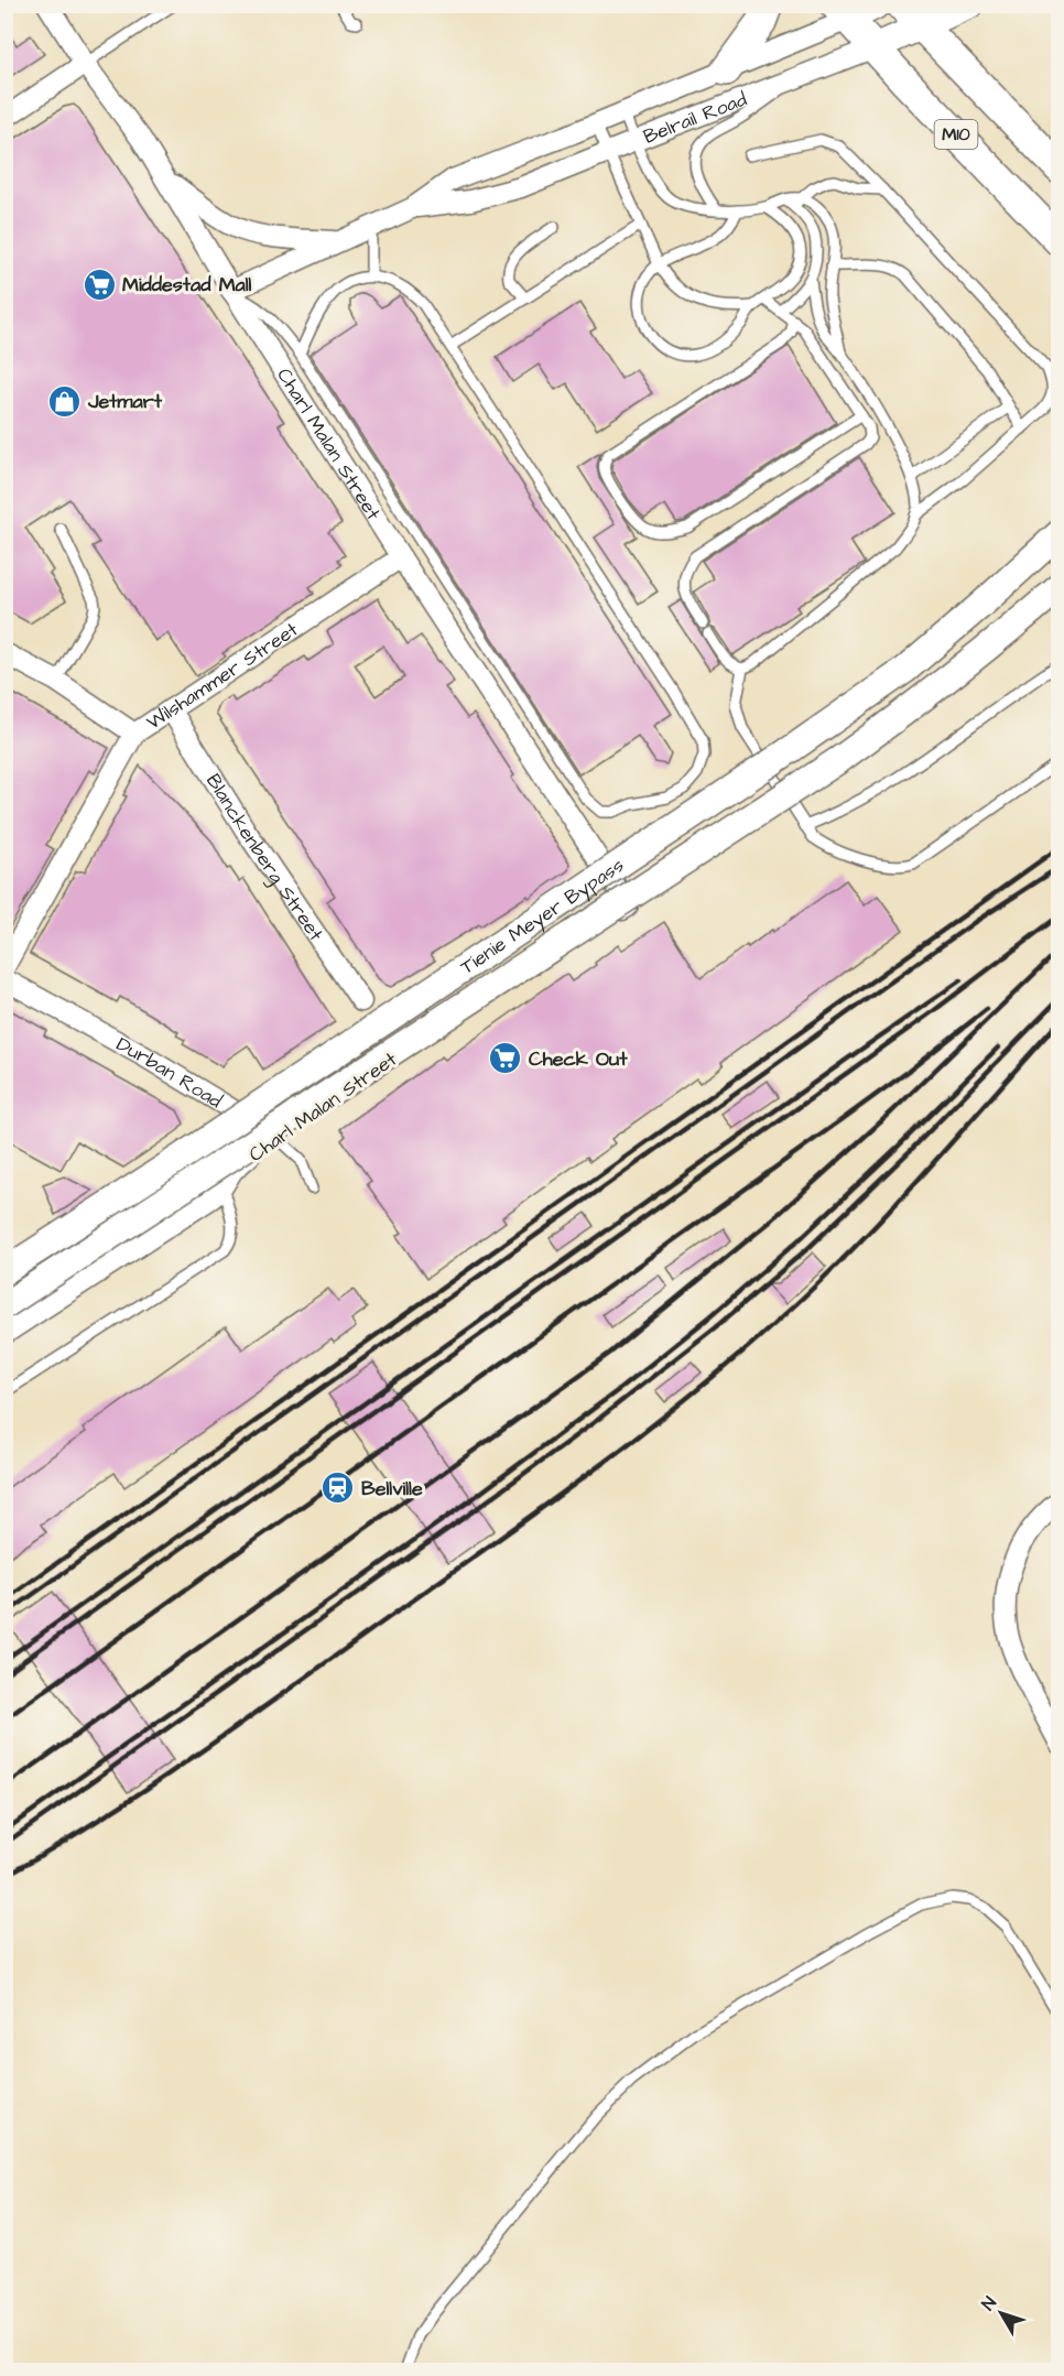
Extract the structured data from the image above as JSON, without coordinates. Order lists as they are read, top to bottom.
{
  "streets": {
    "main road": ["Belrail Road", "M10", "Tienie Meyer Bypass"],
    "street": [
      "Charl Malan Street",
      "Wilshammer Street",
      "Blanckenberg Street",
      "Durban Road"
    ]
  },
  "crossings": [
    ["Belrail Road", "M10"],
    ["Belrail Road", "Charl Malan Street"],
    ["Charl Malan Street", "Wilshammer Street"],
    ["Charl Malan Street", "Tienie Meyer Bypass"],
    ["Charl Malan Street", "Durban Road"],
    ["Wilshammer Street", "Blanckenberg Street"]
  ],
  "places": {
    "supermarket": ["Middestad Mall", "Check Out"],
    "shop": ["Jetmart"],
    "station": ["Bellville"]
  },
  "north": "top left"
}
